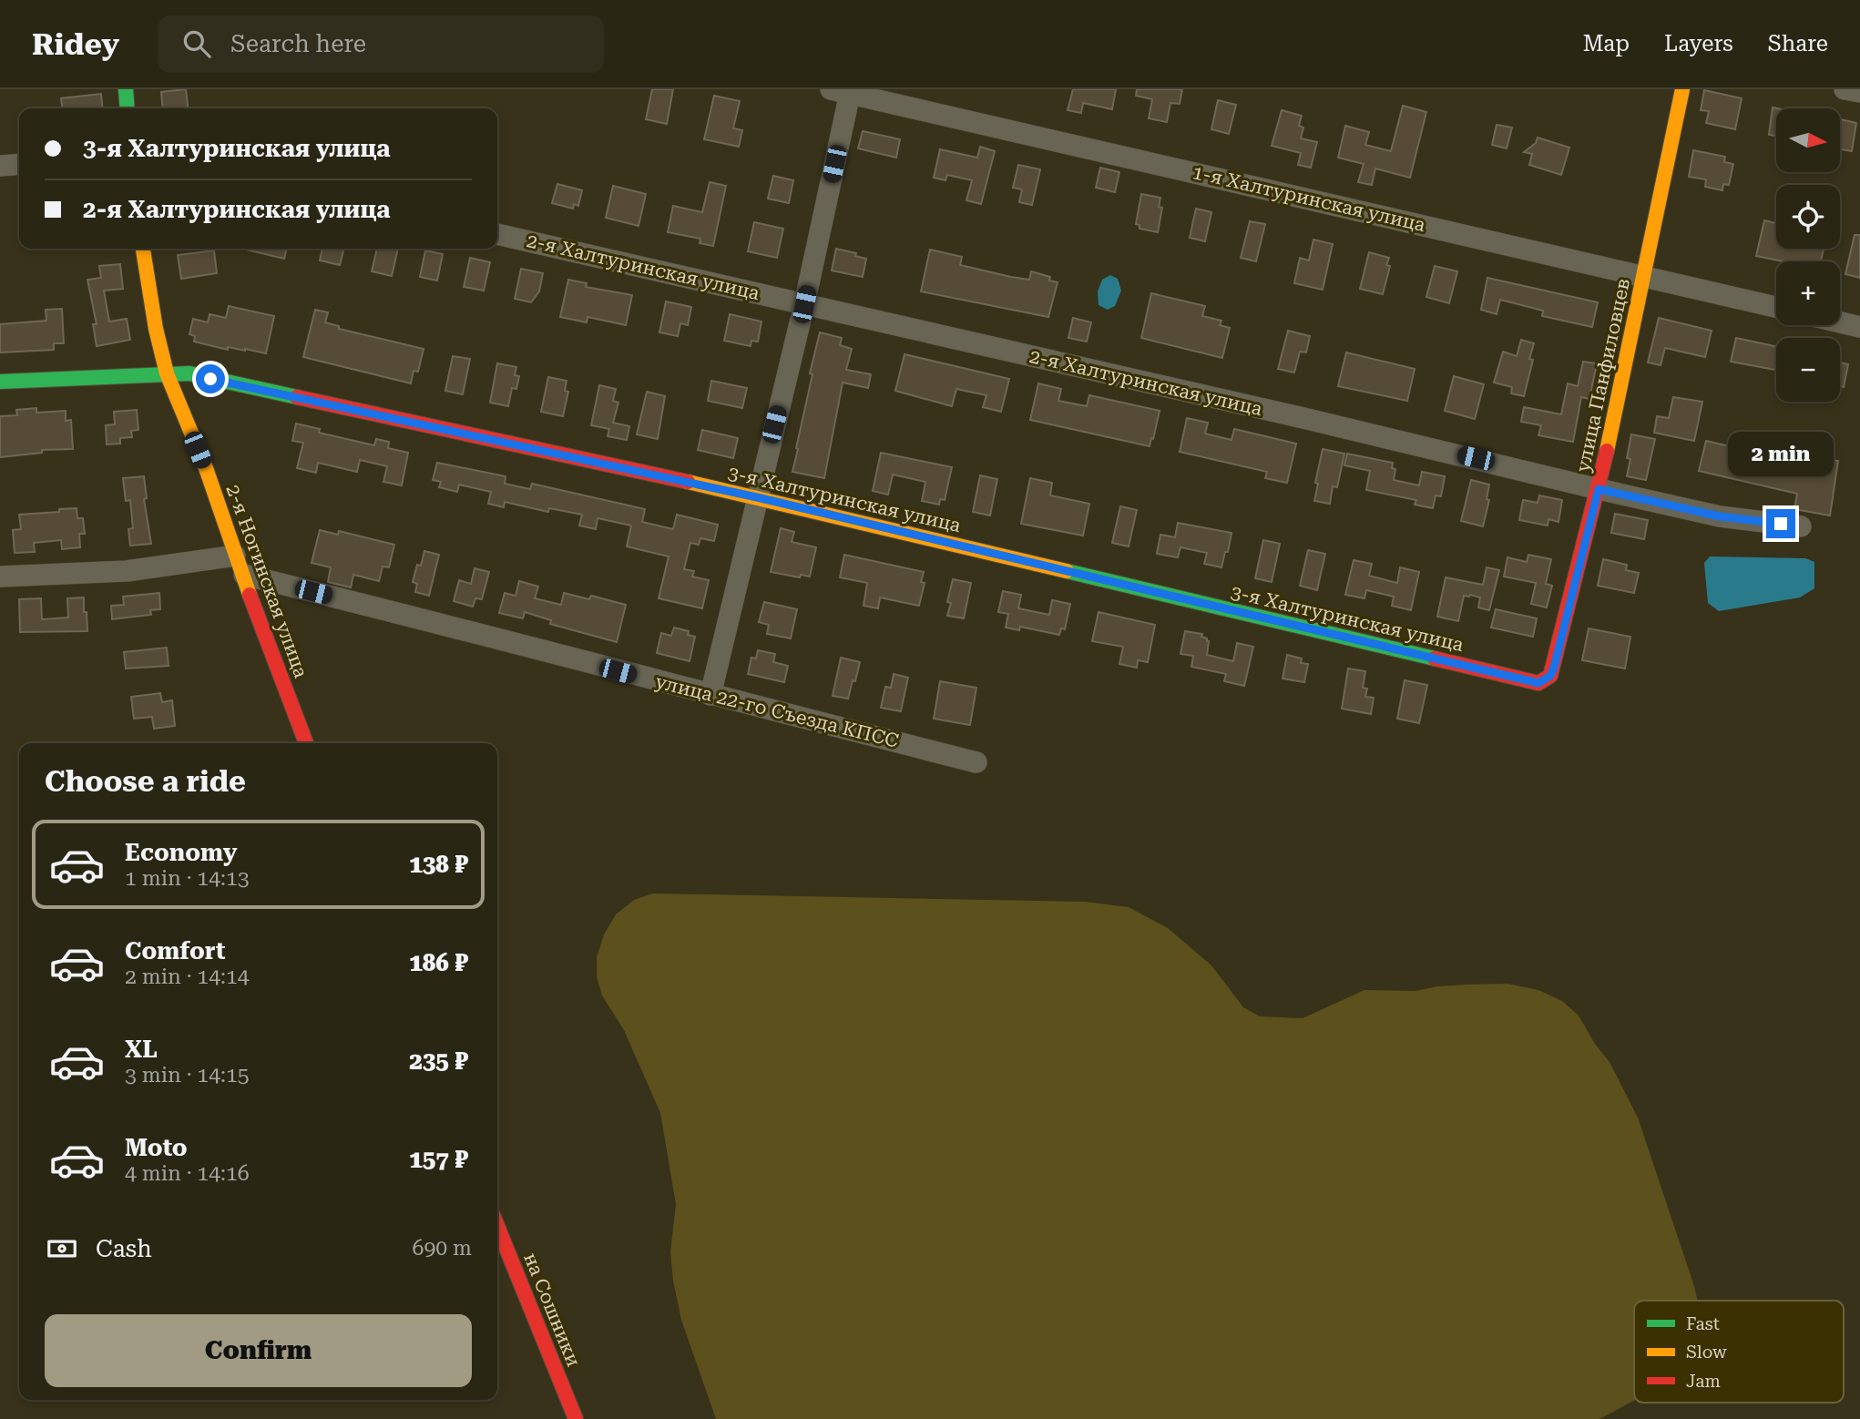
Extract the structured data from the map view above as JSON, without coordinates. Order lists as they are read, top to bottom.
{
  "streets": {
    "street": [
      "1-я Халтуринская улица",
      "2-я Халтуринская улица",
      "улица Панфиловцев",
      "3-я Халтуринская улица",
      "2-я Ногинская улица",
      "улица 22-го Съезда КПСС",
      "на Сошники"
    ]
  },
  "crossings": [
    ["1-я Халтуринская улица", "улица Панфиловцев"],
    ["2-я Халтуринская улица", "улица Панфиловцев"],
    ["улица Панфиловцев", "3-я Халтуринская улица"],
    ["3-я Халтуринская улица", "2-я Ногинская улица"],
    ["2-я Ногинская улица", "улица 22-го Съезда КПСС"]
  ],
  "legend": ["Fast", "Slow", "Jam"],
  "north": "right",
  "page": {
    "header": "Ridey",
    "search": "Search here",
    "nav": ["Map", "Layers", "Share"],
    "map_buttons": ["+", "−"],
    "banner": ["3-я Халтуринская улица", "2-я Халтуринская улица"],
    "bubble": "2 min",
    "heading": "Choose a ride",
    "list": [
      {
        "name": "Economy",
        "note": "1 min · 14:13",
        "value": "138 ₽"
      },
      {
        "name": "Comfort",
        "note": "2 min · 14:14",
        "value": "186 ₽"
      },
      {
        "name": "XL",
        "note": "3 min · 14:15",
        "value": "235 ₽"
      },
      {
        "name": "Moto",
        "note": "4 min · 14:16",
        "value": "157 ₽"
      }
    ],
    "pay": ["Cash", "690 m"],
    "buttons": "Confirm"
  }
}
